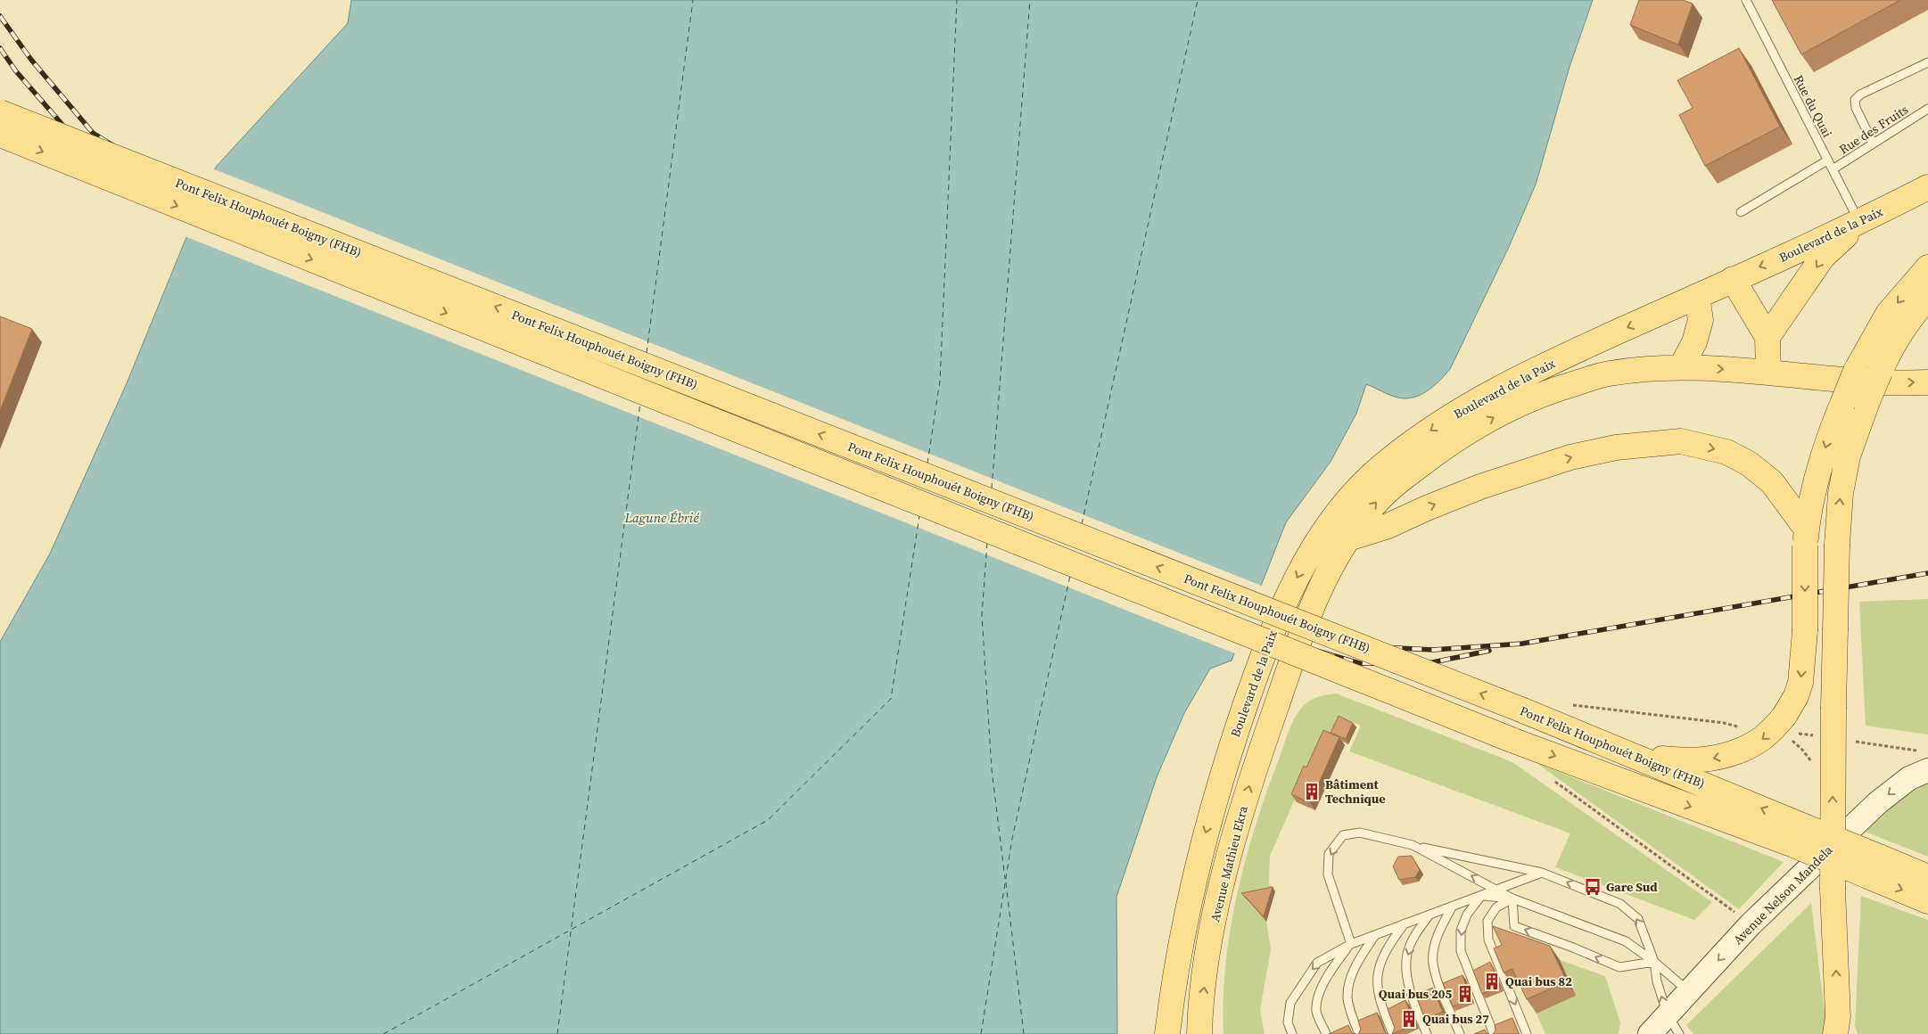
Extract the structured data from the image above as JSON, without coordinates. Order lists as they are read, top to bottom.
{
  "streets": {
    "main road": [
      "Pont Felix Houphouét Boigny (FHB)",
      "Boulevard de la Paix",
      "Avenue Mathieu Ekra",
      "Avenue Nelson Mandela"
    ],
    "lane": ["Rue du Quai", "Rue des Fruits"]
  },
  "crossings": [
    ["Rue du Quai", "Rue des Fruits"],
    ["Rue du Quai", "Boulevard de la Paix"],
    ["Boulevard de la Paix", "Avenue Mathieu Ekra"]
  ],
  "one_way": ["Avenue Mathieu Ekra", "Avenue Nelson Mandela"],
  "water": ["Lagune Ébrié"],
  "places": {
    "building": [
      "Bâtiment Technique",
      "Quai bus 82",
      "Quai bus 205",
      "Quai bus 27"
    ],
    "bus stop": ["Gare Sud"]
  }
}
